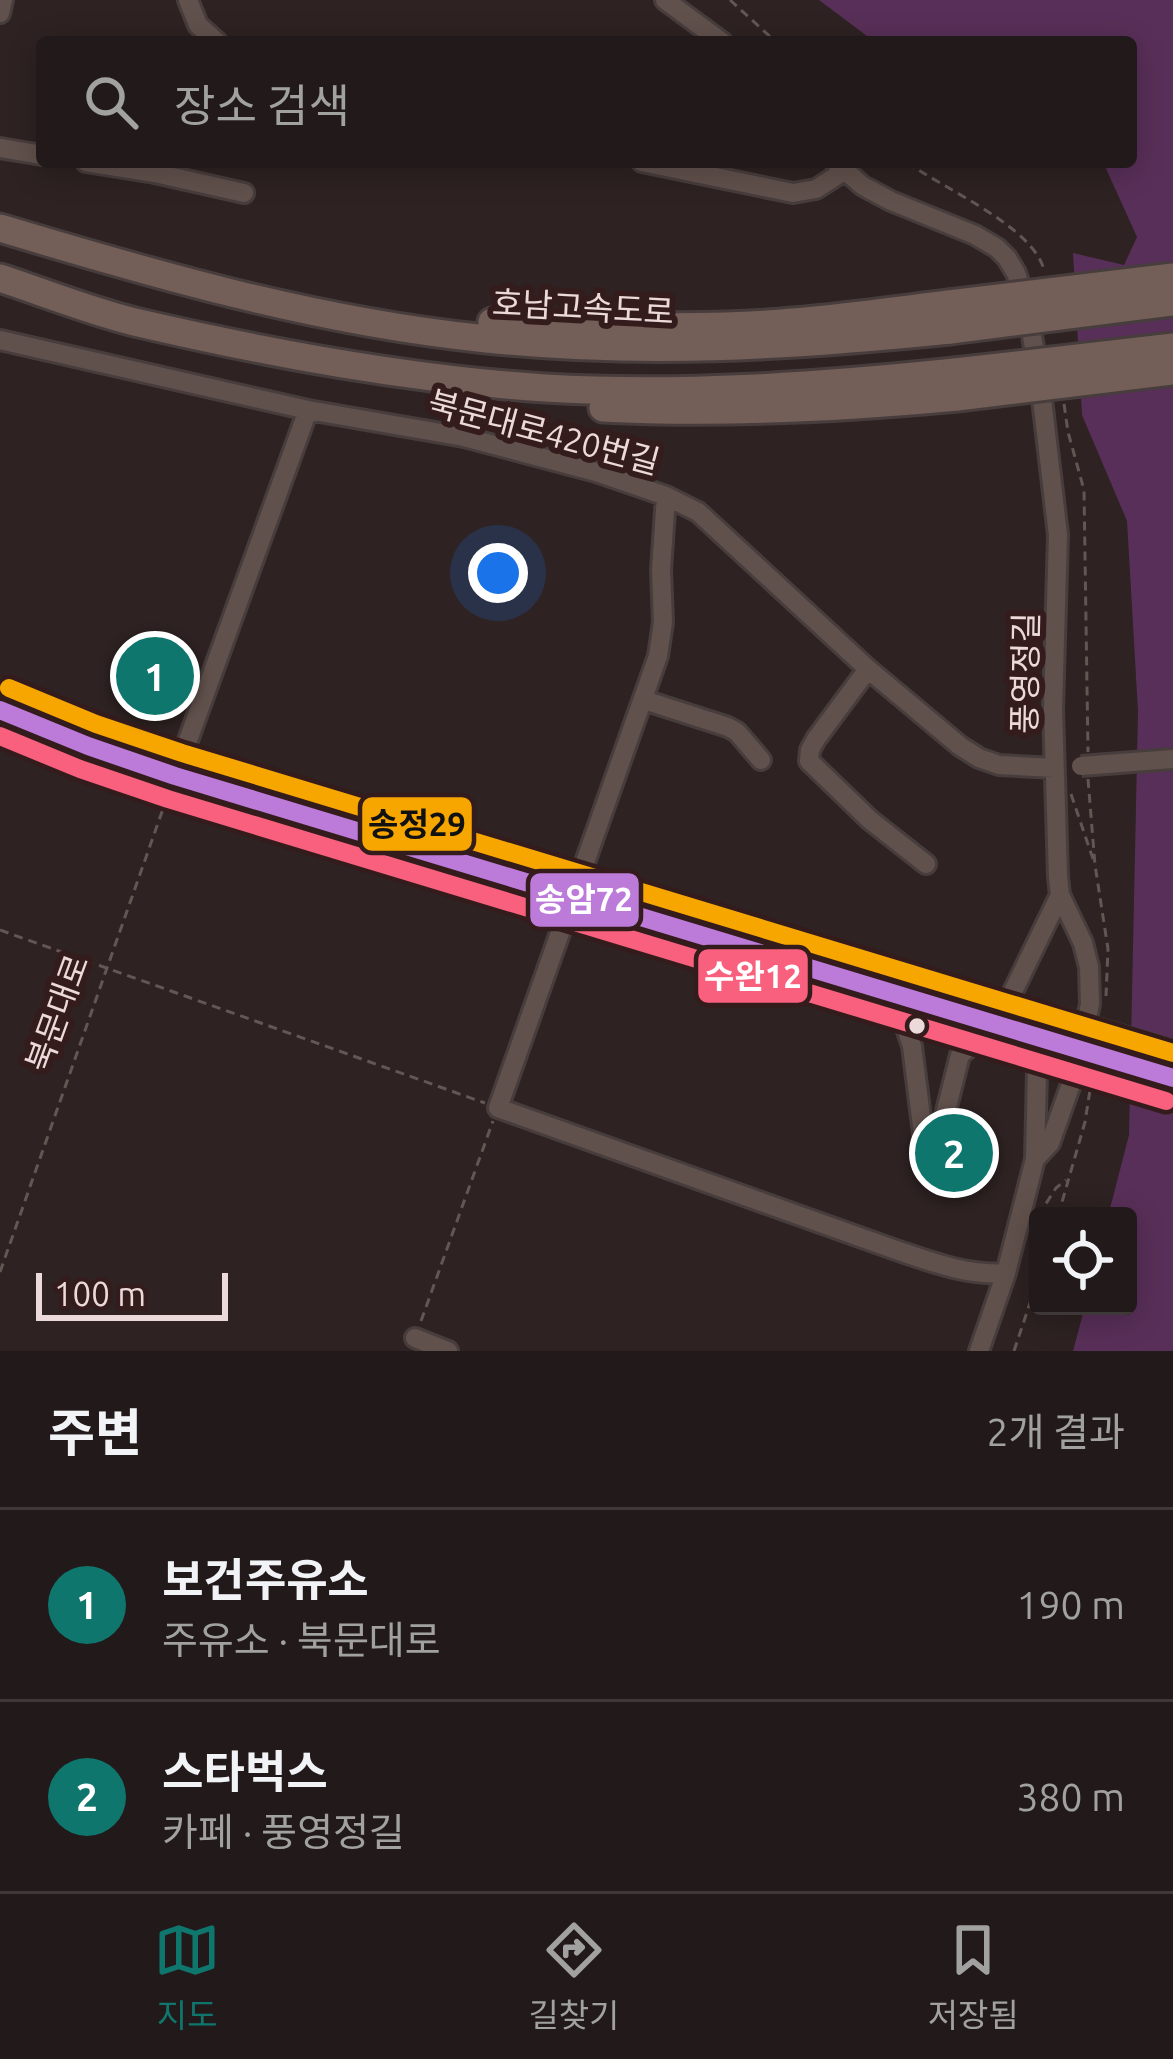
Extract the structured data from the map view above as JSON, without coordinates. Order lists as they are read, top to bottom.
{
  "streets": {
    "highway": ["호남고속도로"],
    "street": ["북문대로420번길", "풍영정길"],
    "path": ["북문대로"]
  },
  "crossings": [
    ["북문대로420번길", "풍영정길"]
  ],
  "lines": ["transit line 송정29", "transit line 송암72", "transit line 수완12"],
  "scale_bar": "100 m",
  "page": {
    "search": "장소 검색",
    "pins": ["1", "2"],
    "scale": "100 m",
    "heading": ["주변", "2개 결과"],
    "list": [
      {
        "mark": "1",
        "name": "보건주유소",
        "note": "주유소 · 북문대로",
        "value": "190 m"
      },
      {
        "mark": "2",
        "name": "스타벅스",
        "note": "카페 · 풍영정길",
        "value": "380 m"
      }
    ],
    "nav": ["지도", "길찾기", "저장됨"]
  }
}
